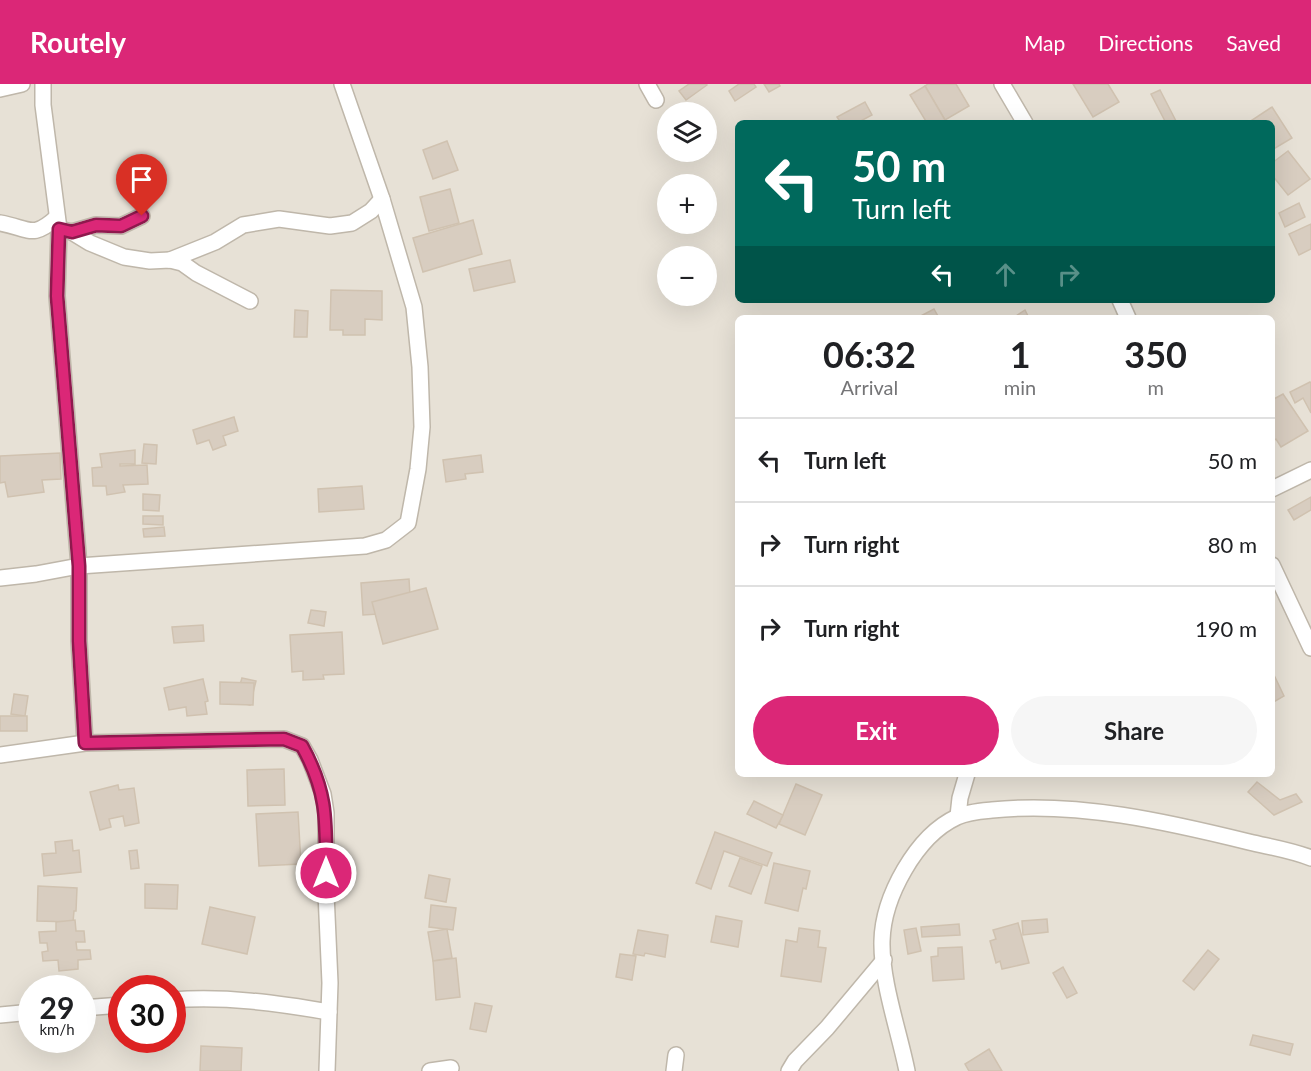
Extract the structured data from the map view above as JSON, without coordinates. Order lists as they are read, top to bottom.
{
  "page": {
    "header": "Routely",
    "nav": ["Map", "Directions", "Saved"],
    "map_buttons": ["+", "−"],
    "turn": ["50 m", "Turn left"],
    "eta": [
      "06:32",
      "Arrival",
      "1",
      "min",
      "350",
      "m"
    ],
    "list": [
      {
        "name": "Turn left",
        "value": "50 m"
      },
      {
        "name": "Turn right",
        "value": "80 m"
      },
      {
        "name": "Turn right",
        "value": "190 m"
      }
    ],
    "buttons": ["Exit", "Share"],
    "speed": "29 km/h",
    "limit": "30"
  }
}
